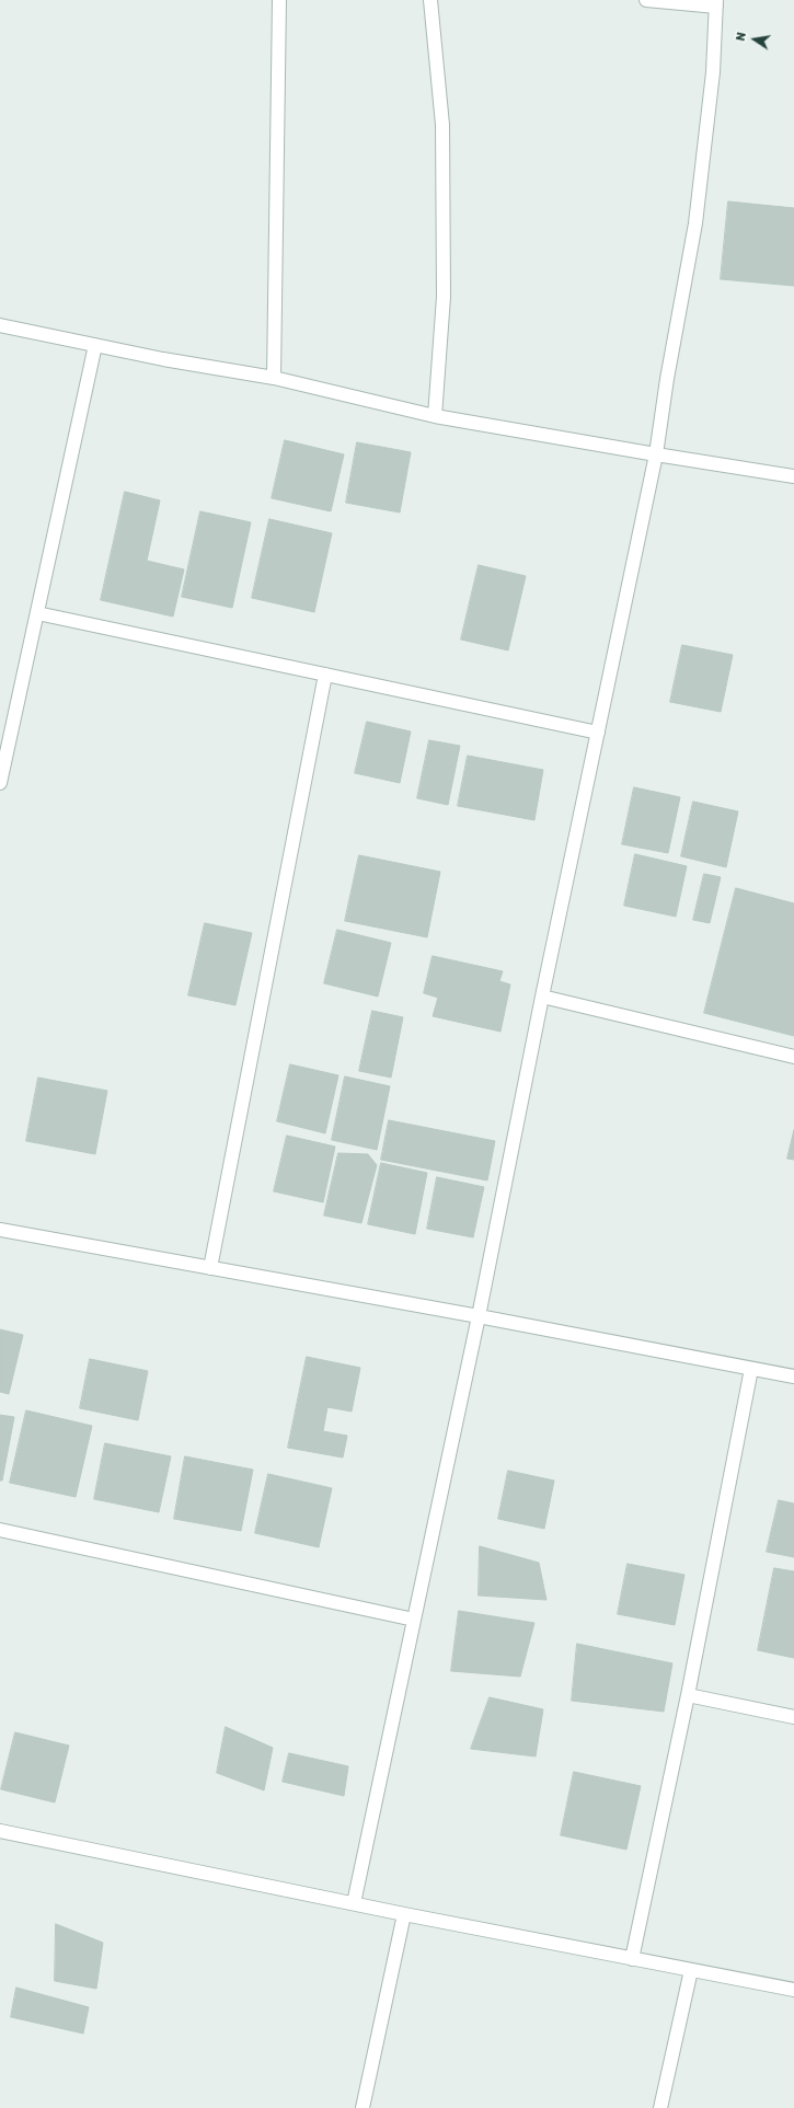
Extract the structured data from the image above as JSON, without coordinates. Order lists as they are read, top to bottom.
{
  "north": "left"
}
